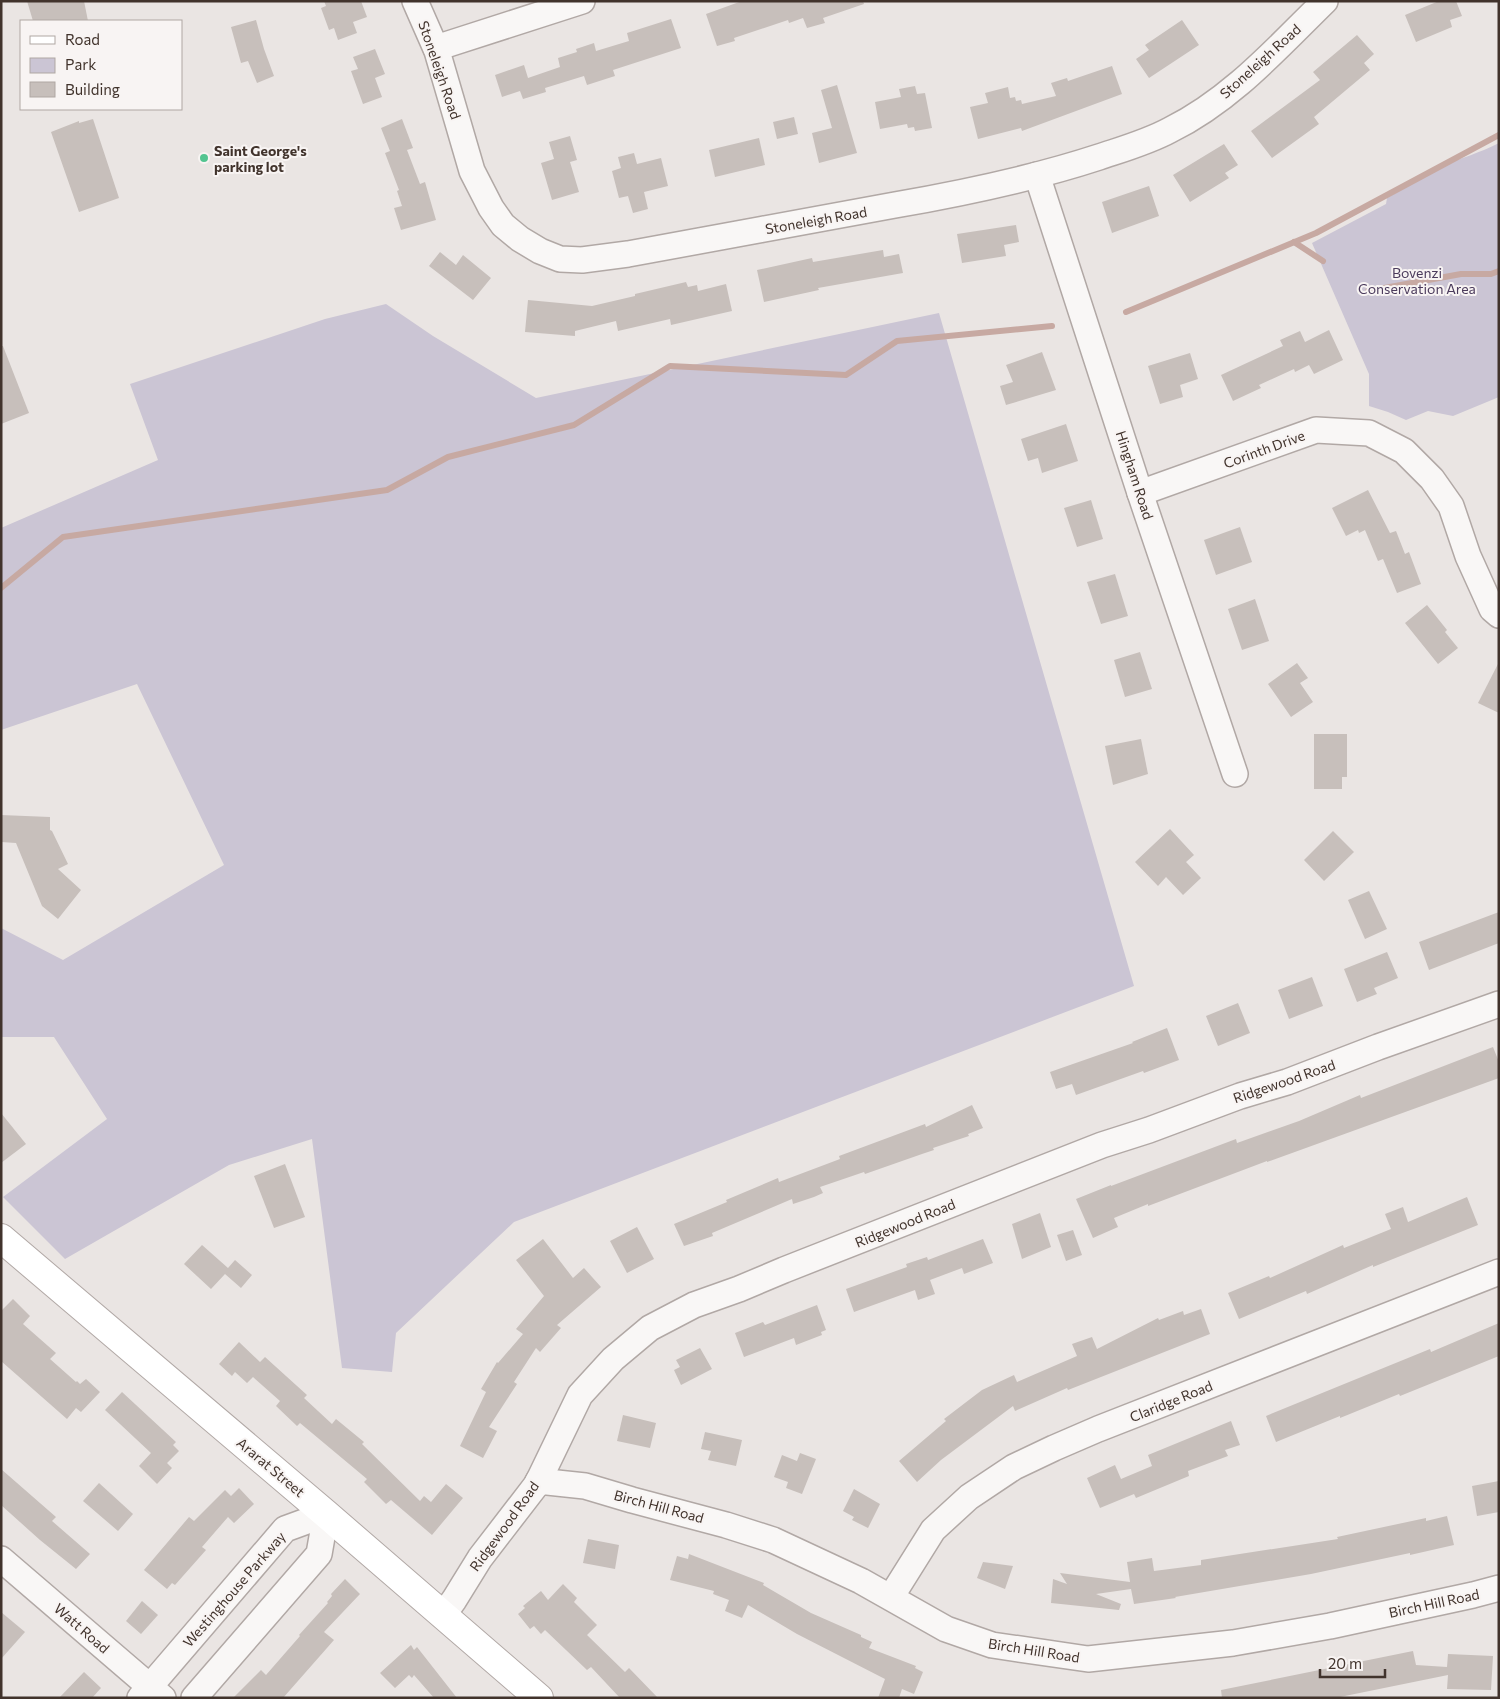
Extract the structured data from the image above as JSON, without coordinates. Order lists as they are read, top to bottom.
{
  "streets": {
    "main road": ["Ararat Street"],
    "street": [
      "Stoneleigh Road",
      "Corinth Drive",
      "Hingham Road",
      "Ridgewood Road",
      "Claridge Road",
      "Birch Hill Road",
      "Westinghouse Parkway",
      "Watt Road"
    ]
  },
  "crossings": [
    ["Stoneleigh Road", "Hingham Road"],
    ["Corinth Drive", "Hingham Road"],
    ["Ridgewood Road", "Ararat Street"],
    ["Ridgewood Road", "Birch Hill Road"],
    ["Claridge Road", "Birch Hill Road"],
    ["Ararat Street", "Westinghouse Parkway"],
    ["Westinghouse Parkway", "Watt Road"]
  ],
  "parks": ["Bovenzi Conservation Area"],
  "places": ["Saint George's parking lot"],
  "legend": ["Road", "Park", "Building"],
  "scale_bar": "20 m"
}
